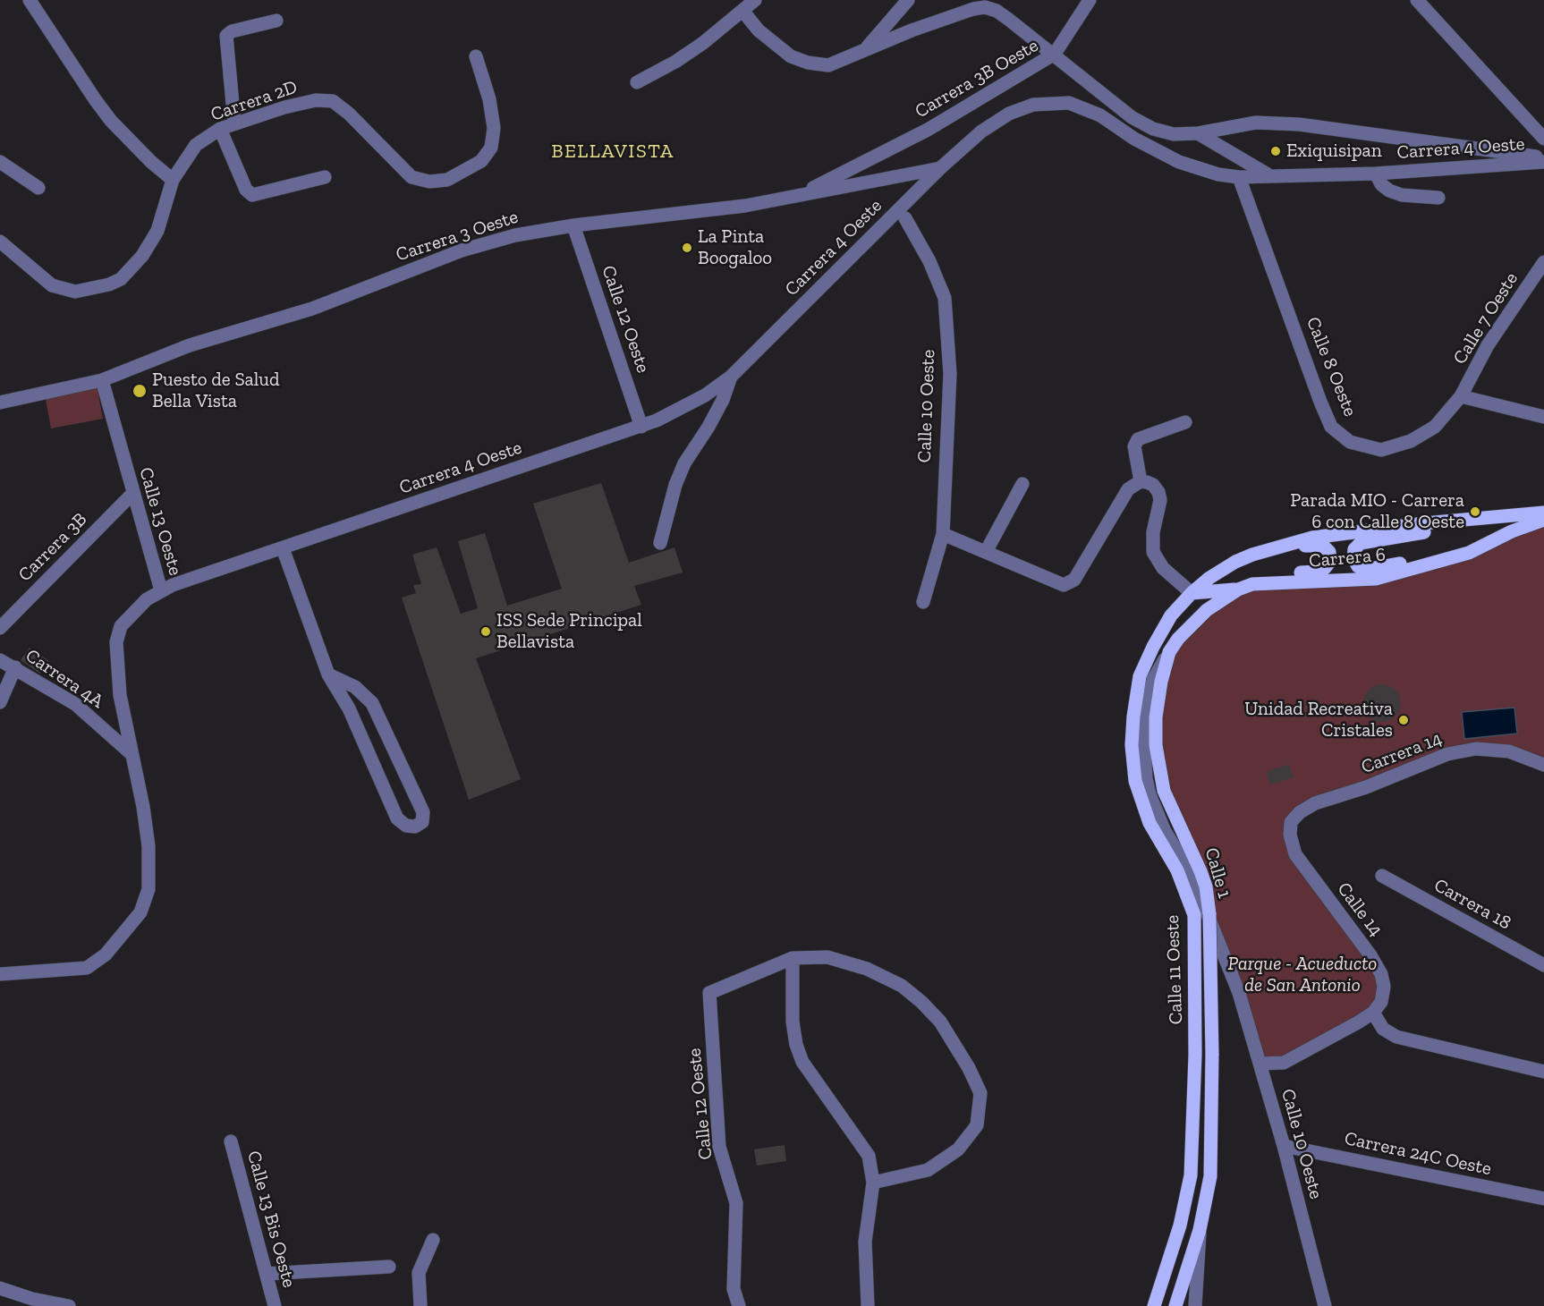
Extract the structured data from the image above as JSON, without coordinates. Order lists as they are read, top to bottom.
{
  "streets": {
    "main road": ["Carrera 6", "Calle 1", "Calle 11 Oeste"],
    "street": [
      "Carrera 3B Oeste",
      "Carrera 2D",
      "Carrera 4 Oeste",
      "Carrera 3 Oeste",
      "Calle 7 Oeste",
      "Calle 12 Oeste",
      "Calle 8 Oeste",
      "Calle 10 Oeste",
      "Calle 13 Oeste",
      "Carrera 3B",
      "Carrera 4A",
      "Carrera 14",
      "Carrera 18",
      "Calle 14",
      "Carrera 24C Oeste",
      "Calle 13 Bis Oeste"
    ]
  },
  "crossings": [
    ["Carrera 3B Oeste", "Carrera 4 Oeste"],
    ["Carrera 3B Oeste", "Carrera 3 Oeste"],
    ["Carrera 4 Oeste", "Carrera 3 Oeste"],
    ["Carrera 4 Oeste", "Calle 12 Oeste"],
    ["Carrera 4 Oeste", "Calle 8 Oeste"],
    ["Carrera 4 Oeste", "Calle 13 Oeste"],
    ["Carrera 3 Oeste", "Calle 12 Oeste"],
    ["Carrera 3 Oeste", "Calle 13 Oeste"],
    ["Calle 7 Oeste", "Calle 8 Oeste"],
    ["Calle 10 Oeste", "Carrera 6"],
    ["Calle 10 Oeste", "Calle 1"],
    ["Calle 10 Oeste", "Calle 11 Oeste"],
    ["Calle 10 Oeste", "Carrera 24C Oeste"],
    ["Calle 13 Oeste", "Carrera 3B"],
    ["Calle 13 Oeste", "Carrera 4A"],
    ["Carrera 6", "Calle 1"],
    ["Carrera 6", "Calle 11 Oeste"],
    ["Carrera 14", "Calle 14"]
  ],
  "districts": ["BELLAVISTA"],
  "parks": ["Parque - Acueducto de San Antonio"],
  "places": [
    "Exiquisipan",
    "La Pinta Boogaloo",
    "Puesto de Salud Bella Vista",
    "Parada MIO - Carrera 6 con Calle 8 Oeste",
    "ISS Sede Principal Bellavista",
    "Unidad Recreativa Cristales"
  ]
}
